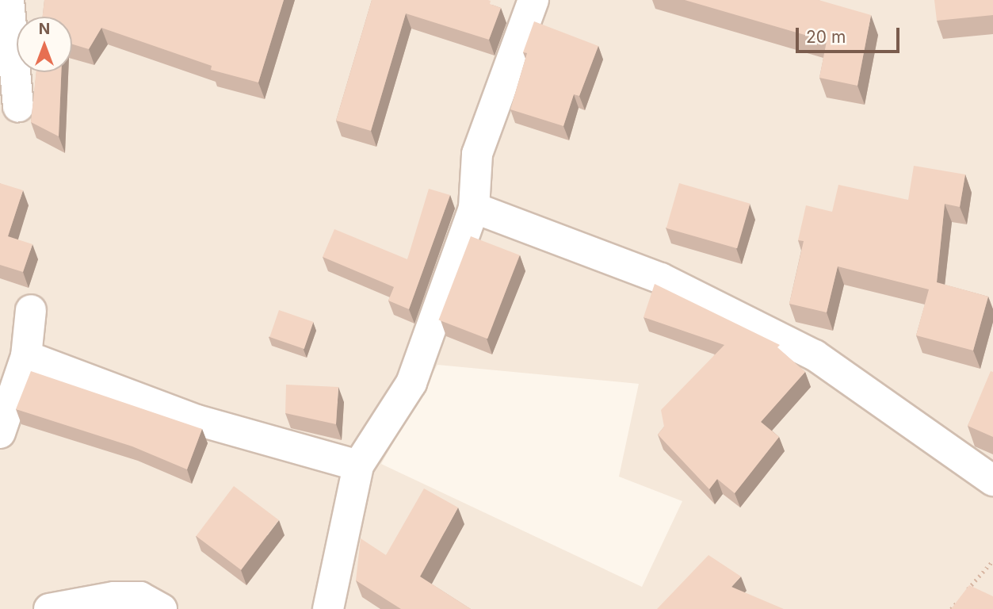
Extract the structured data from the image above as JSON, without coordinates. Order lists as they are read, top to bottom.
{
  "scale_bar": "20 m",
  "north": "top"
}
